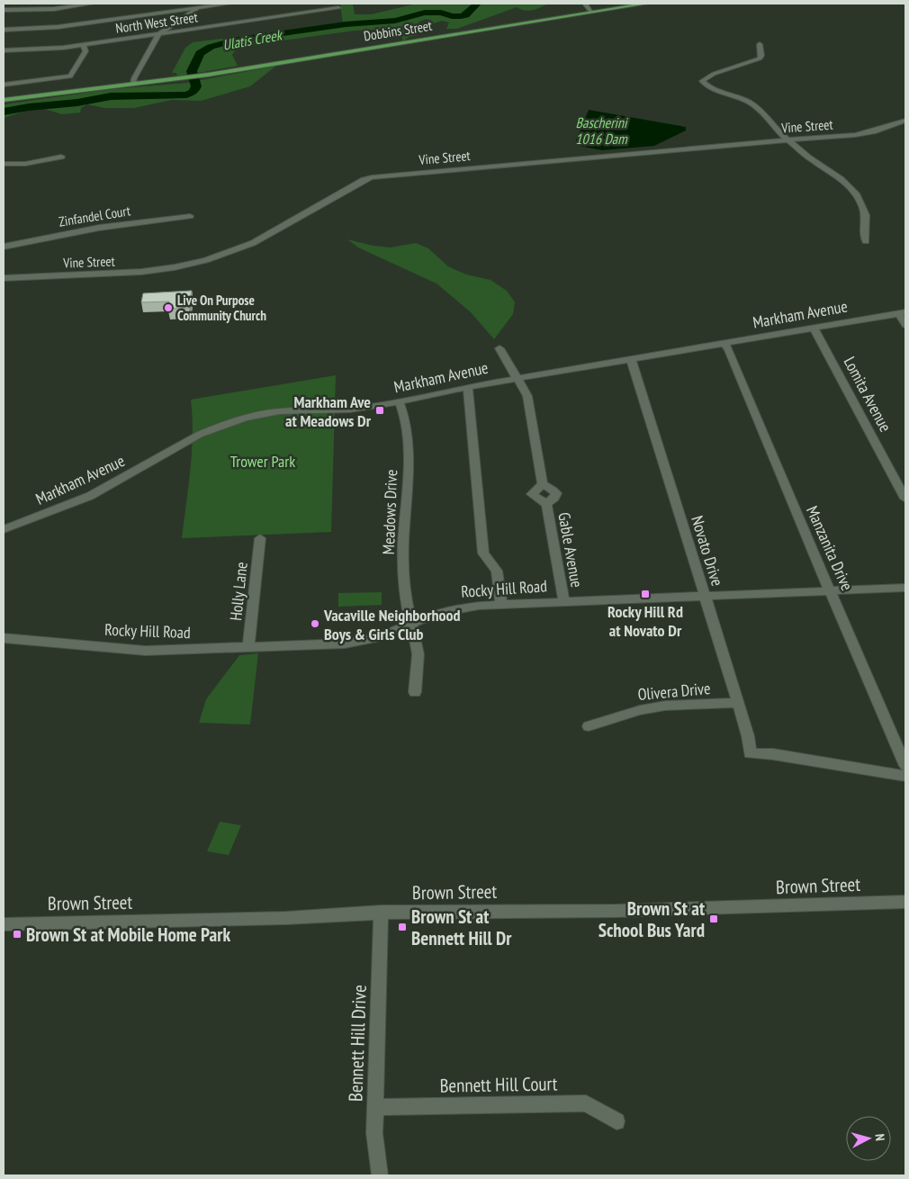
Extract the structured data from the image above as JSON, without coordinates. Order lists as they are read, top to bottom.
{
  "streets": {
    "main road": ["Dobbins Street"],
    "street": [
      "North West Street",
      "Vine Street",
      "Zinfandel Court",
      "Markham Avenue",
      "Lomita Avenue",
      "Meadows Drive",
      "Manzanita Drive",
      "Gable Avenue",
      "Novato Drive",
      "Rocky Hill Road",
      "Holly Lane",
      "Olivera Drive",
      "Brown Street",
      "Bennett Hill Drive",
      "Bennett Hill Court"
    ]
  },
  "crossings": [
    ["Markham Avenue", "Lomita Avenue"],
    ["Markham Avenue", "Meadows Drive"],
    ["Markham Avenue", "Manzanita Drive"],
    ["Markham Avenue", "Gable Avenue"],
    ["Markham Avenue", "Novato Drive"],
    ["Meadows Drive", "Rocky Hill Road"],
    ["Manzanita Drive", "Rocky Hill Road"],
    ["Gable Avenue", "Rocky Hill Road"],
    ["Novato Drive", "Rocky Hill Road"],
    ["Novato Drive", "Olivera Drive"],
    ["Rocky Hill Road", "Holly Lane"],
    ["Brown Street", "Bennett Hill Drive"],
    ["Bennett Hill Drive", "Bennett Hill Court"]
  ],
  "water": ["Ulatis Creek", "Bascherini 1016 Dam"],
  "parks": ["Trower Park"],
  "places": {
    "other": ["Live On Purpose Community Church", "Vacaville Neighborhood Boys & Girls Club"],
    "transit": [
      "Markham Ave at Meadows Dr",
      "Rocky Hill Rd at Novato Dr",
      "Brown St at School Bus Yard",
      "Brown St at Bennett Hill Dr",
      "Brown St at Mobile Home Park"
    ]
  },
  "north": "right"
}
